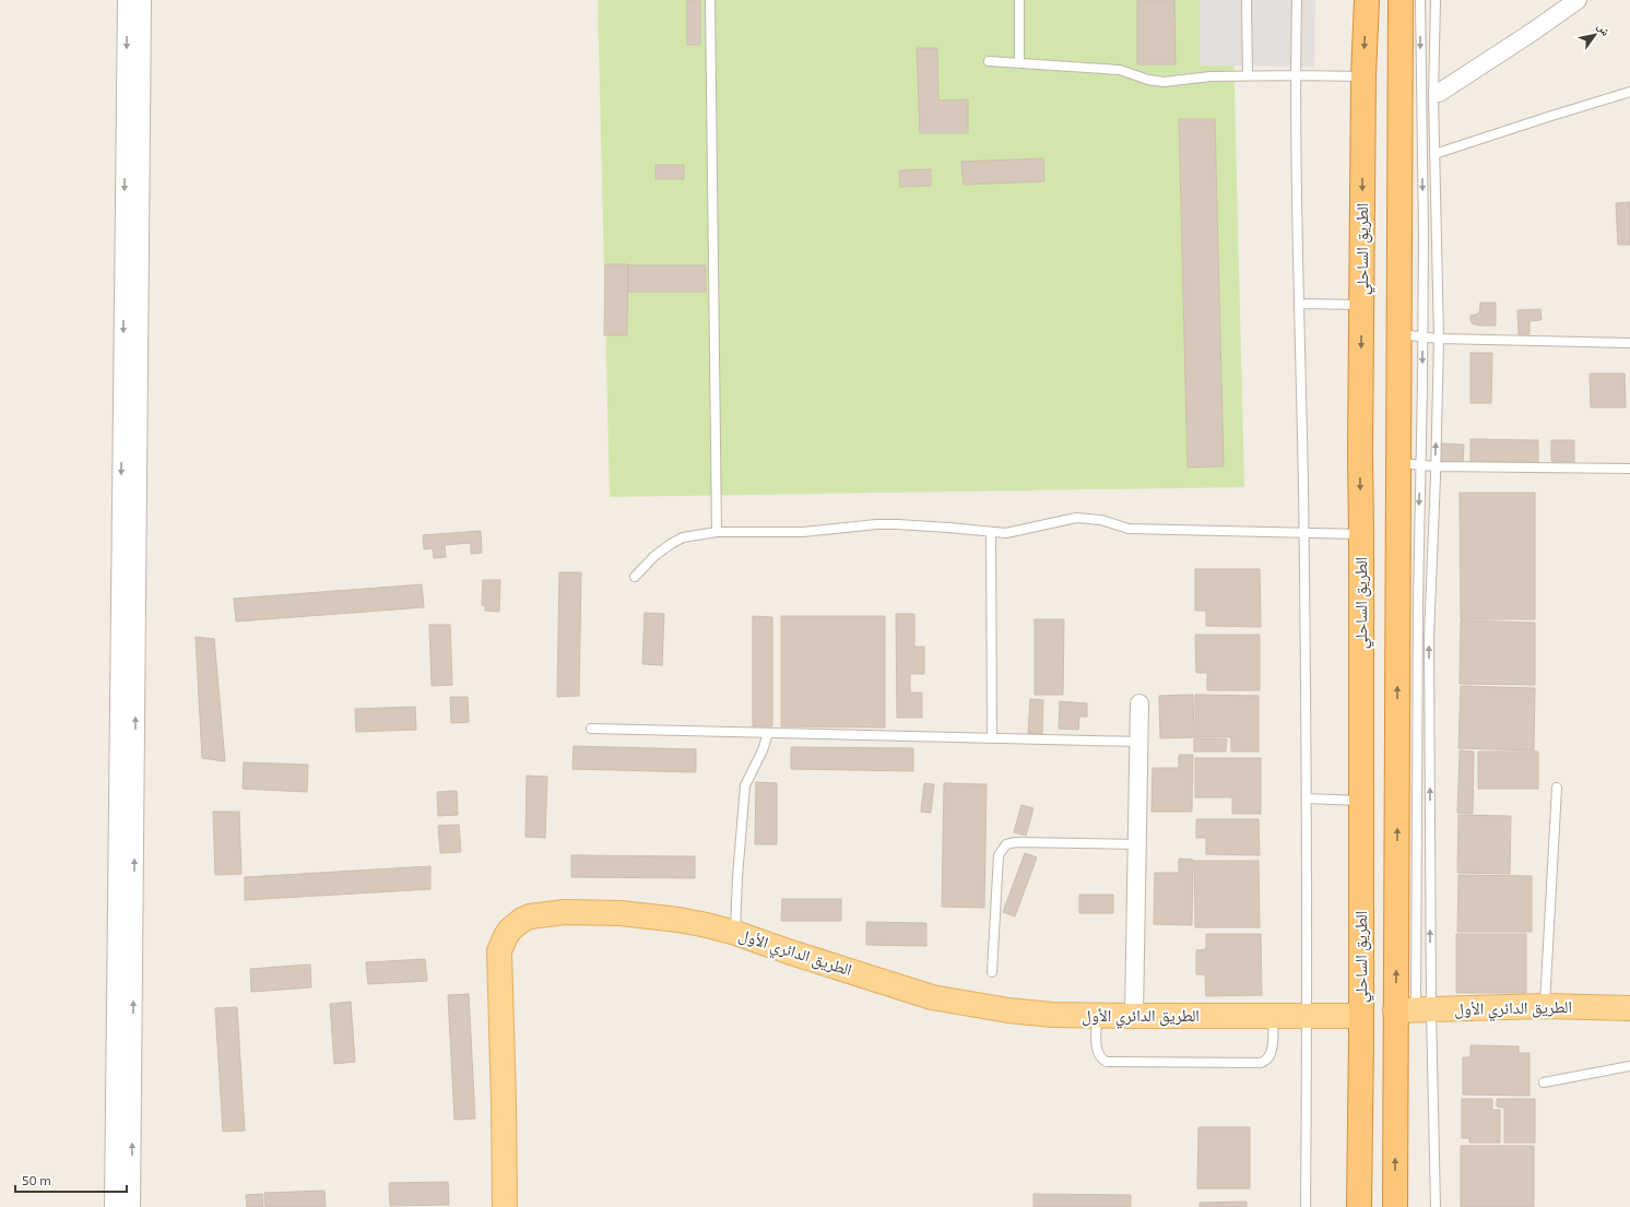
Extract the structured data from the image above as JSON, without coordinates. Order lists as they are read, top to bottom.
{
  "streets": {
    "highway": ["الطريق الساحلي"],
    "main road": ["الطريق الدائري الأول"]
  },
  "crossings": [
    ["الطريق الساحلي", "الطريق الدائري الأول"]
  ],
  "scale_bar": "50 m",
  "north": "top right"
}
